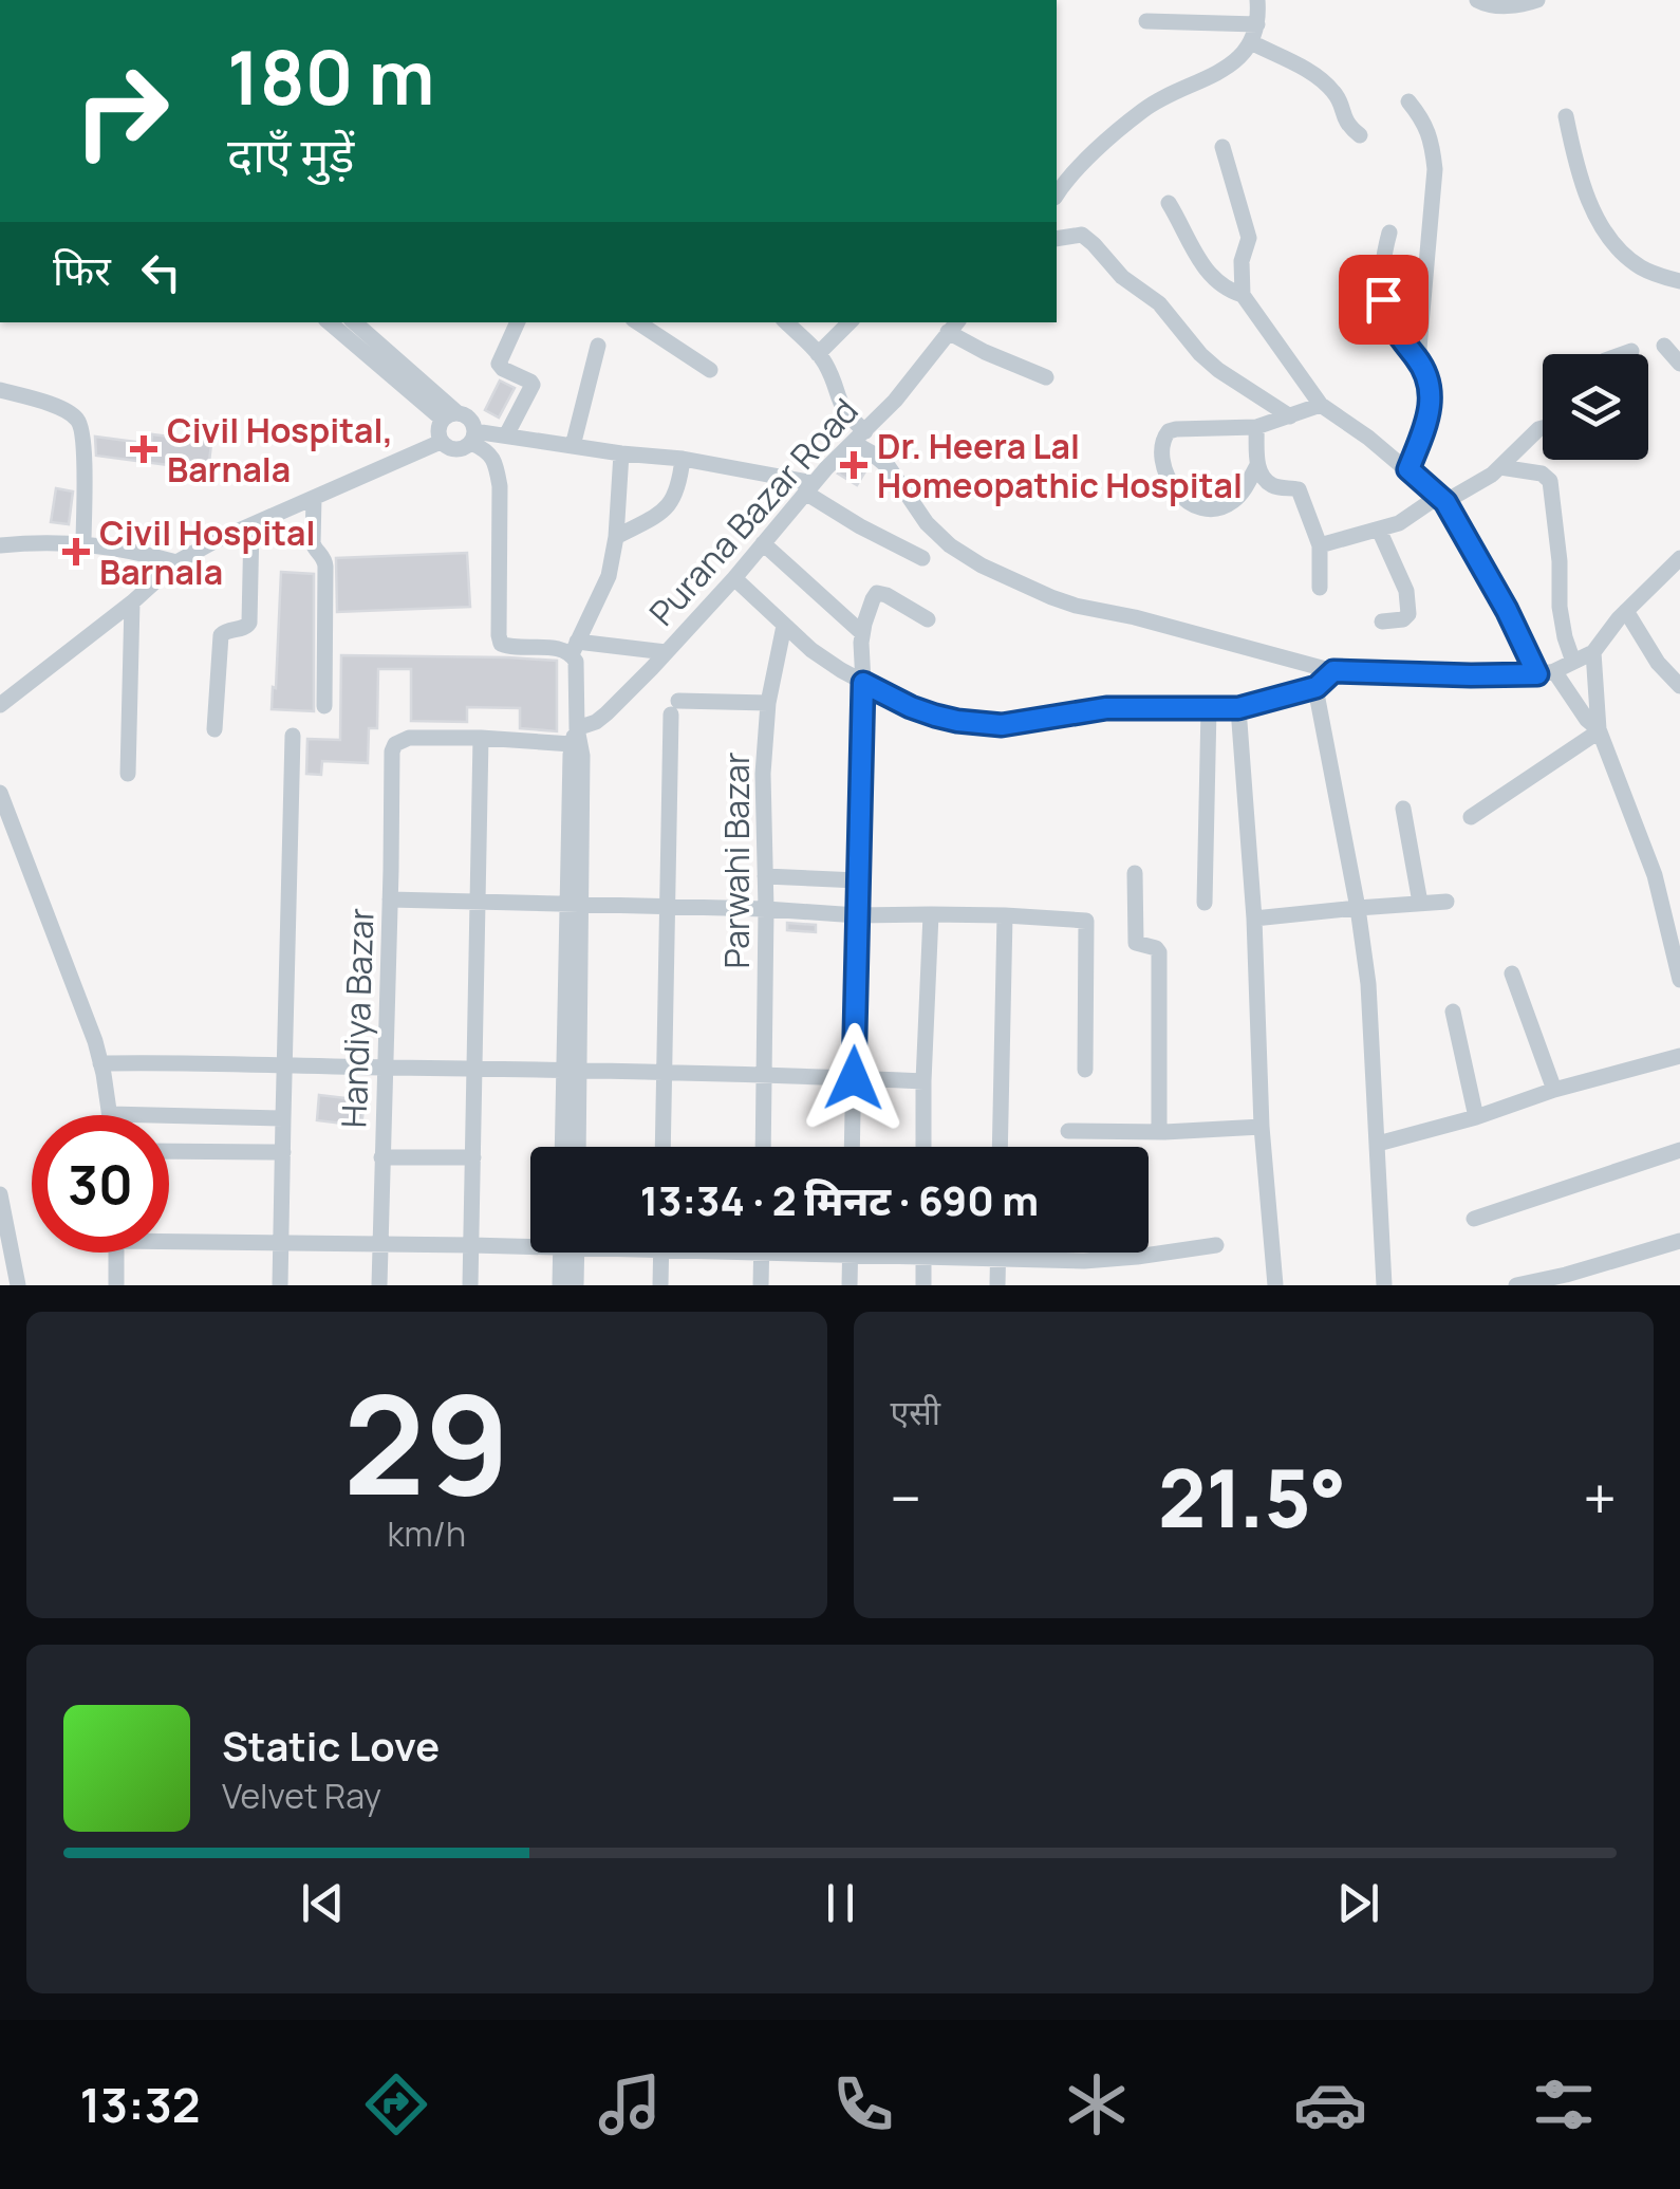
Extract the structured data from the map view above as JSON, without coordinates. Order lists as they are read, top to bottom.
{
  "streets": {
    "street": ["Purana Bazar Road", "Parwahi Bazar", "Handiya Bazar"]
  },
  "places": {
    "health": ["Civil Hospital, Barnala", "Dr. Heera Lal Homeopathic Hospital", "Civil Hospital Barnala"]
  },
  "page": {
    "turn": ["180 m", "दाएँ मुड़ें"],
    "then": "फिर",
    "limit": "30",
    "trip": "13:34 · 2 मिनट · 690 m",
    "tile": [
      ["29", "km/h"],
      "एसी"
    ],
    "heat": ["−", "21.5°", "+"],
    "song": ["Static Love", "Velvet Ray"],
    "tabs": "13:32"
  }
}
